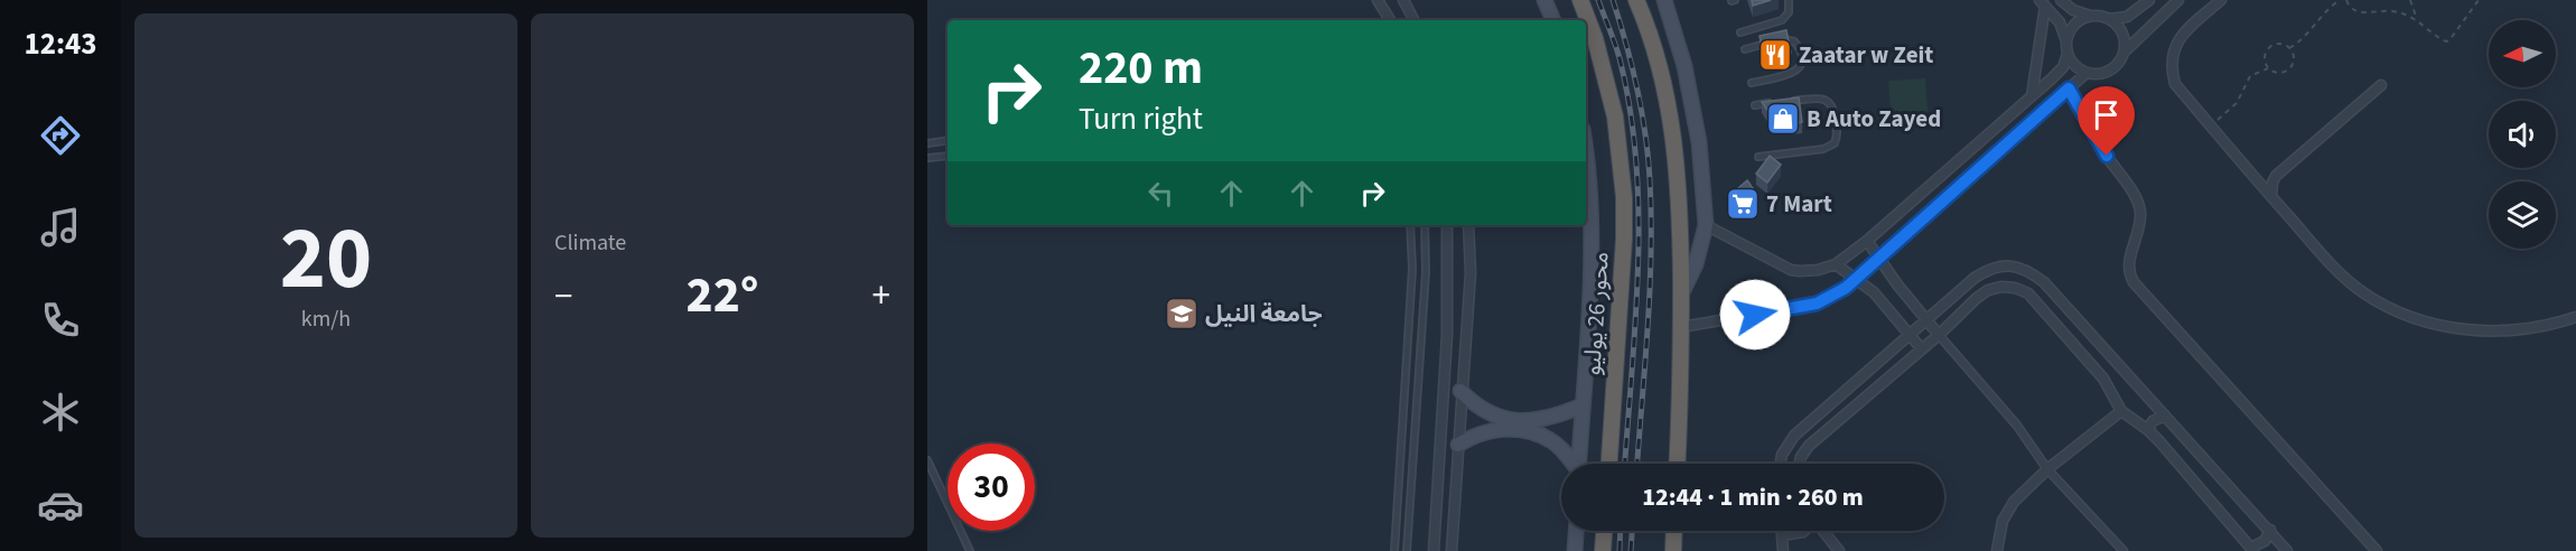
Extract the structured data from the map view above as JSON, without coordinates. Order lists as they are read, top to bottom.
{
  "streets": {
    "highway": ["محور 26 يوليو"]
  },
  "places": {
    "restaurant": ["Zaatar w Zeit"],
    "shop": ["B Auto Zayed"],
    "supermarket": ["7 Mart"],
    "school or university": ["جامعة النيل"]
  },
  "north": "left",
  "page": {
    "tabs": "12:43",
    "tile": [
      ["20", "km/h"],
      "Climate"
    ],
    "turn": ["220 m", "Turn right"],
    "heat": ["−", "22°", "+"],
    "limit": "30",
    "trip": "12:44 · 1 min · 260 m"
  }
}
